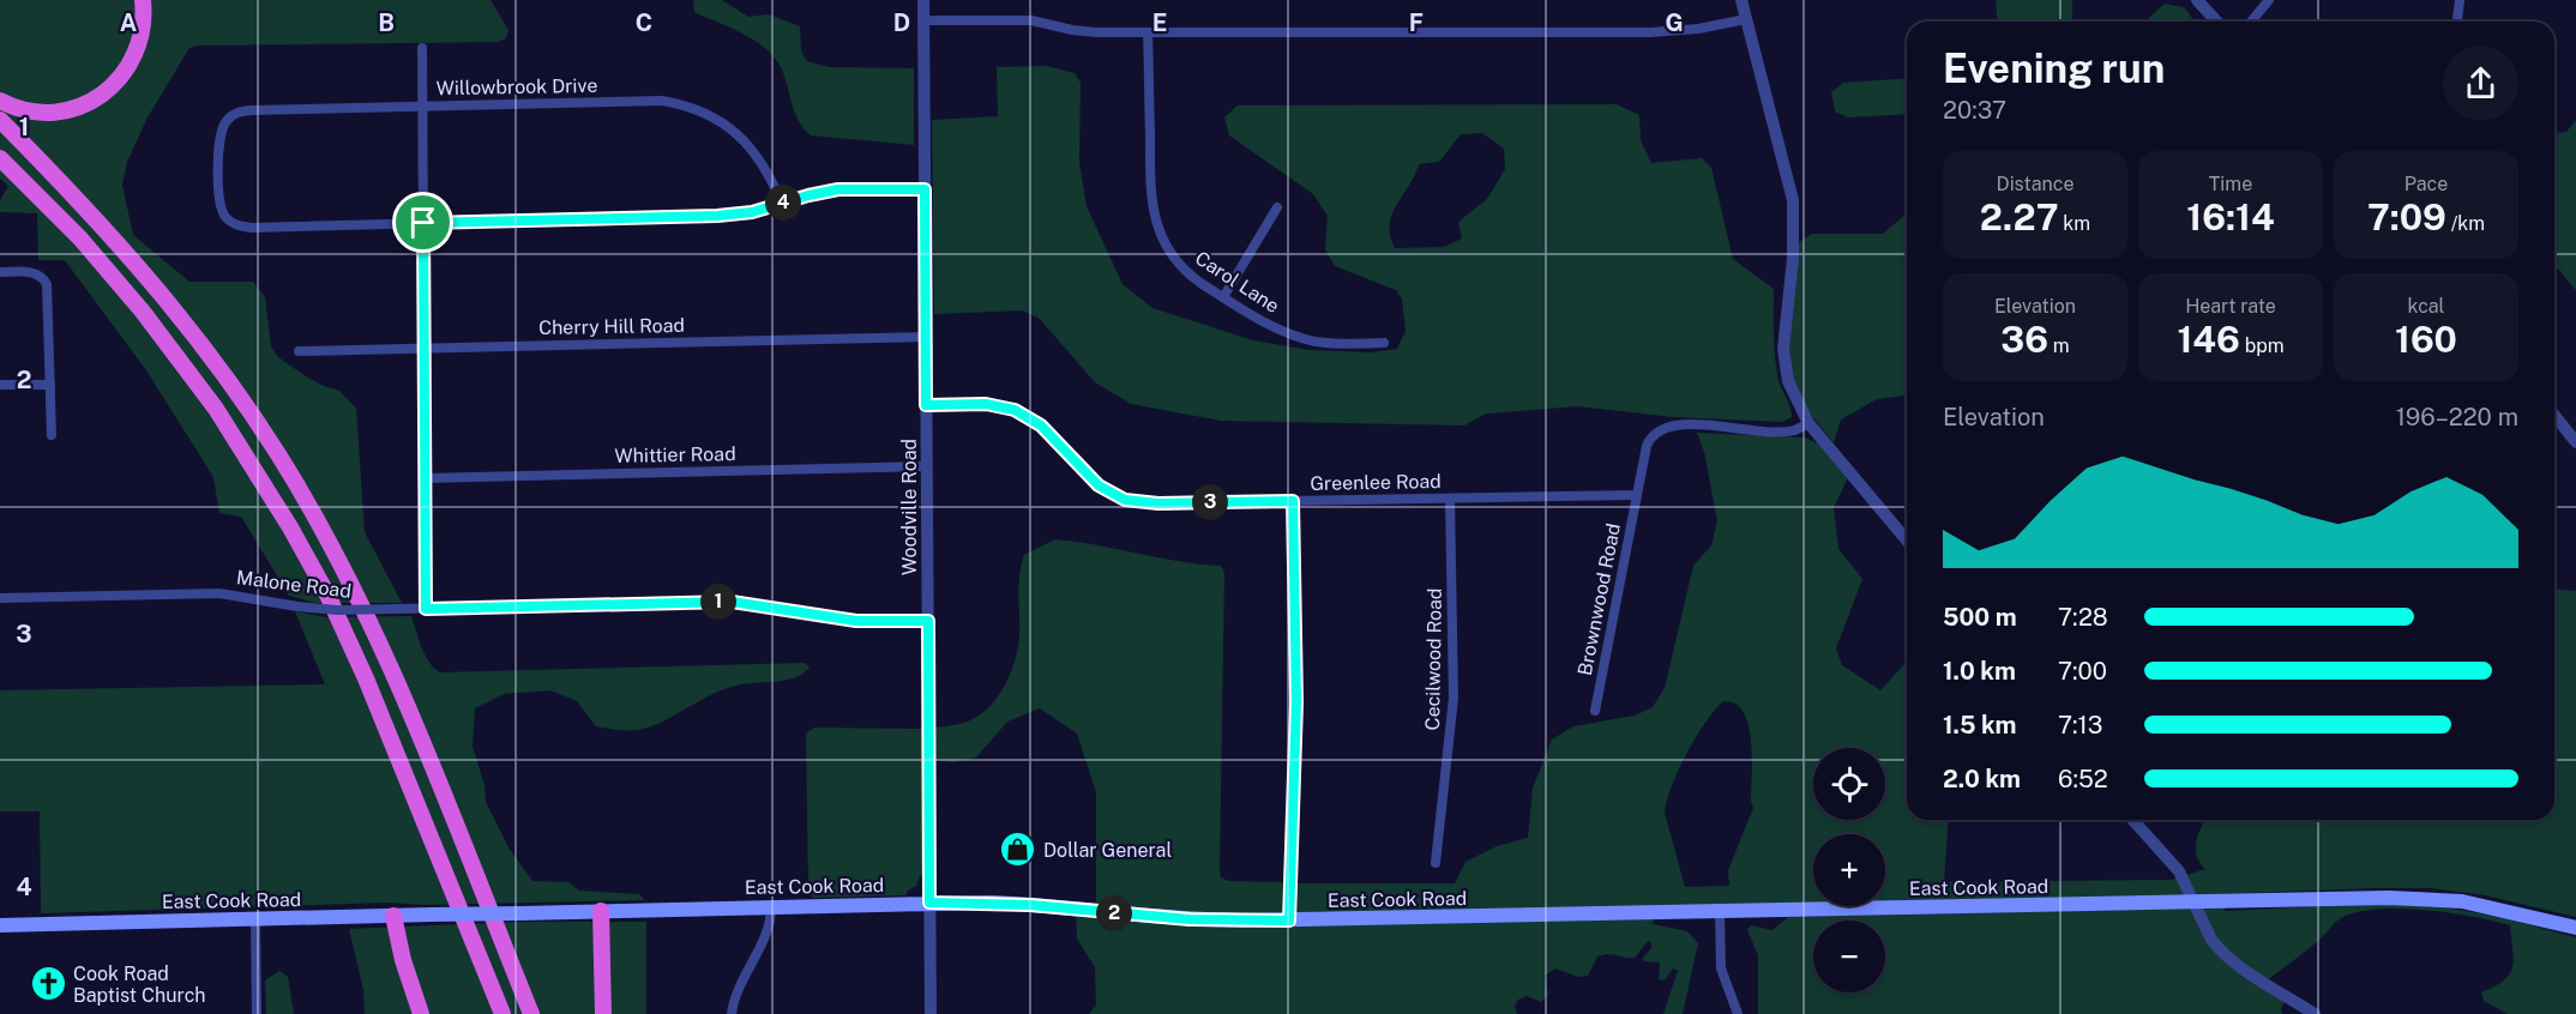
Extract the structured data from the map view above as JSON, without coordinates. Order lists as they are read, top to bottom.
{
  "streets": {
    "main road": ["East Cook Road"],
    "street": [
      "Willowbrook Drive",
      "Carol Lane",
      "Cherry Hill Road",
      "Whittier Road",
      "Greenlee Road",
      "Woodville Road",
      "Malone Road",
      "Brownwood Road",
      "Cecilwood Road"
    ]
  },
  "crossings": [
    ["Cherry Hill Road", "Woodville Road"],
    ["Whittier Road", "Woodville Road"],
    ["Greenlee Road", "Woodville Road"],
    ["Greenlee Road", "Brownwood Road"],
    ["Greenlee Road", "Cecilwood Road"],
    ["Woodville Road", "Malone Road"],
    ["Woodville Road", "East Cook Road"]
  ],
  "places": {
    "shop": ["Dollar General"],
    "church": ["Cook Road Baptist Church"]
  },
  "page": {
    "heading": ["Evening run", "20:37"],
    "stats": [
      ["Distance", "2.27 km"],
      ["Time", "16:14"],
      ["Pace", "7:09 /km"],
      ["Elevation", "36 m"],
      ["Heart rate", "146 bpm"],
      ["kcal", "160"]
    ],
    "pins": [
      "4",
      "3",
      "1",
      "2"
    ],
    "chart": ["Elevation", "196–220 m"],
    "list": [
      {
        "name": "500 m",
        "note": "7:28"
      },
      {
        "name": "1.0 km",
        "note": "7:00"
      },
      {
        "name": "1.5 km",
        "note": "7:13"
      },
      {
        "name": "2.0 km",
        "note": "6:52"
      }
    ],
    "map_buttons": ["+", "−"]
  },
  "grid": {
    "columns": [
      "A",
      "B",
      "C",
      "D",
      "E",
      "F",
      "G"
    ],
    "rows": [
      "1",
      "2",
      "3",
      "4"
    ]
  }
}
